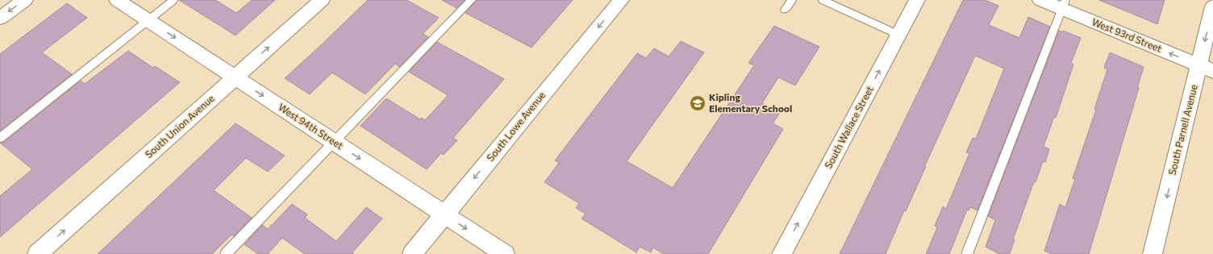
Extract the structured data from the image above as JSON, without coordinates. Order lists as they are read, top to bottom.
{
  "streets": {
    "street": [
      "West 93rd Street",
      "South Union Avenue",
      "West 94th Street",
      "South Lowe Avenue",
      "South Wallace Street",
      "South Parnell Avenue"
    ]
  },
  "crossings": [
    ["West 93rd Street", "South Parnell Avenue"],
    ["South Union Avenue", "West 94th Street"],
    ["West 94th Street", "South Lowe Avenue"]
  ],
  "one_way": [
    "West 93rd Street",
    "South Union Avenue",
    "West 94th Street",
    "South Lowe Avenue",
    "South Wallace Street",
    "South Parnell Avenue"
  ],
  "places": {
    "school or university": ["Kipling Elementary School"]
  }
}
